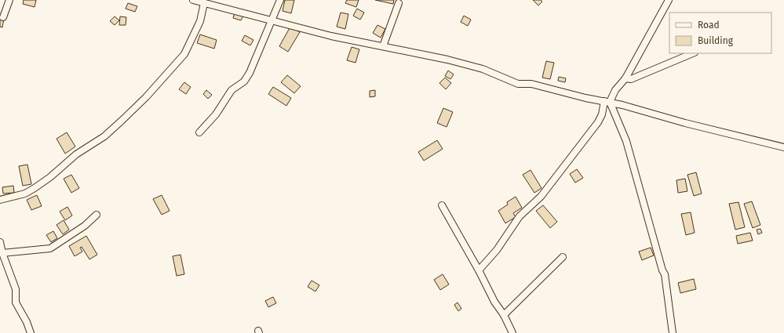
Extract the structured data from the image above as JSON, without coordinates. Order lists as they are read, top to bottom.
{
  "legend": ["Road", "Building"]
}
